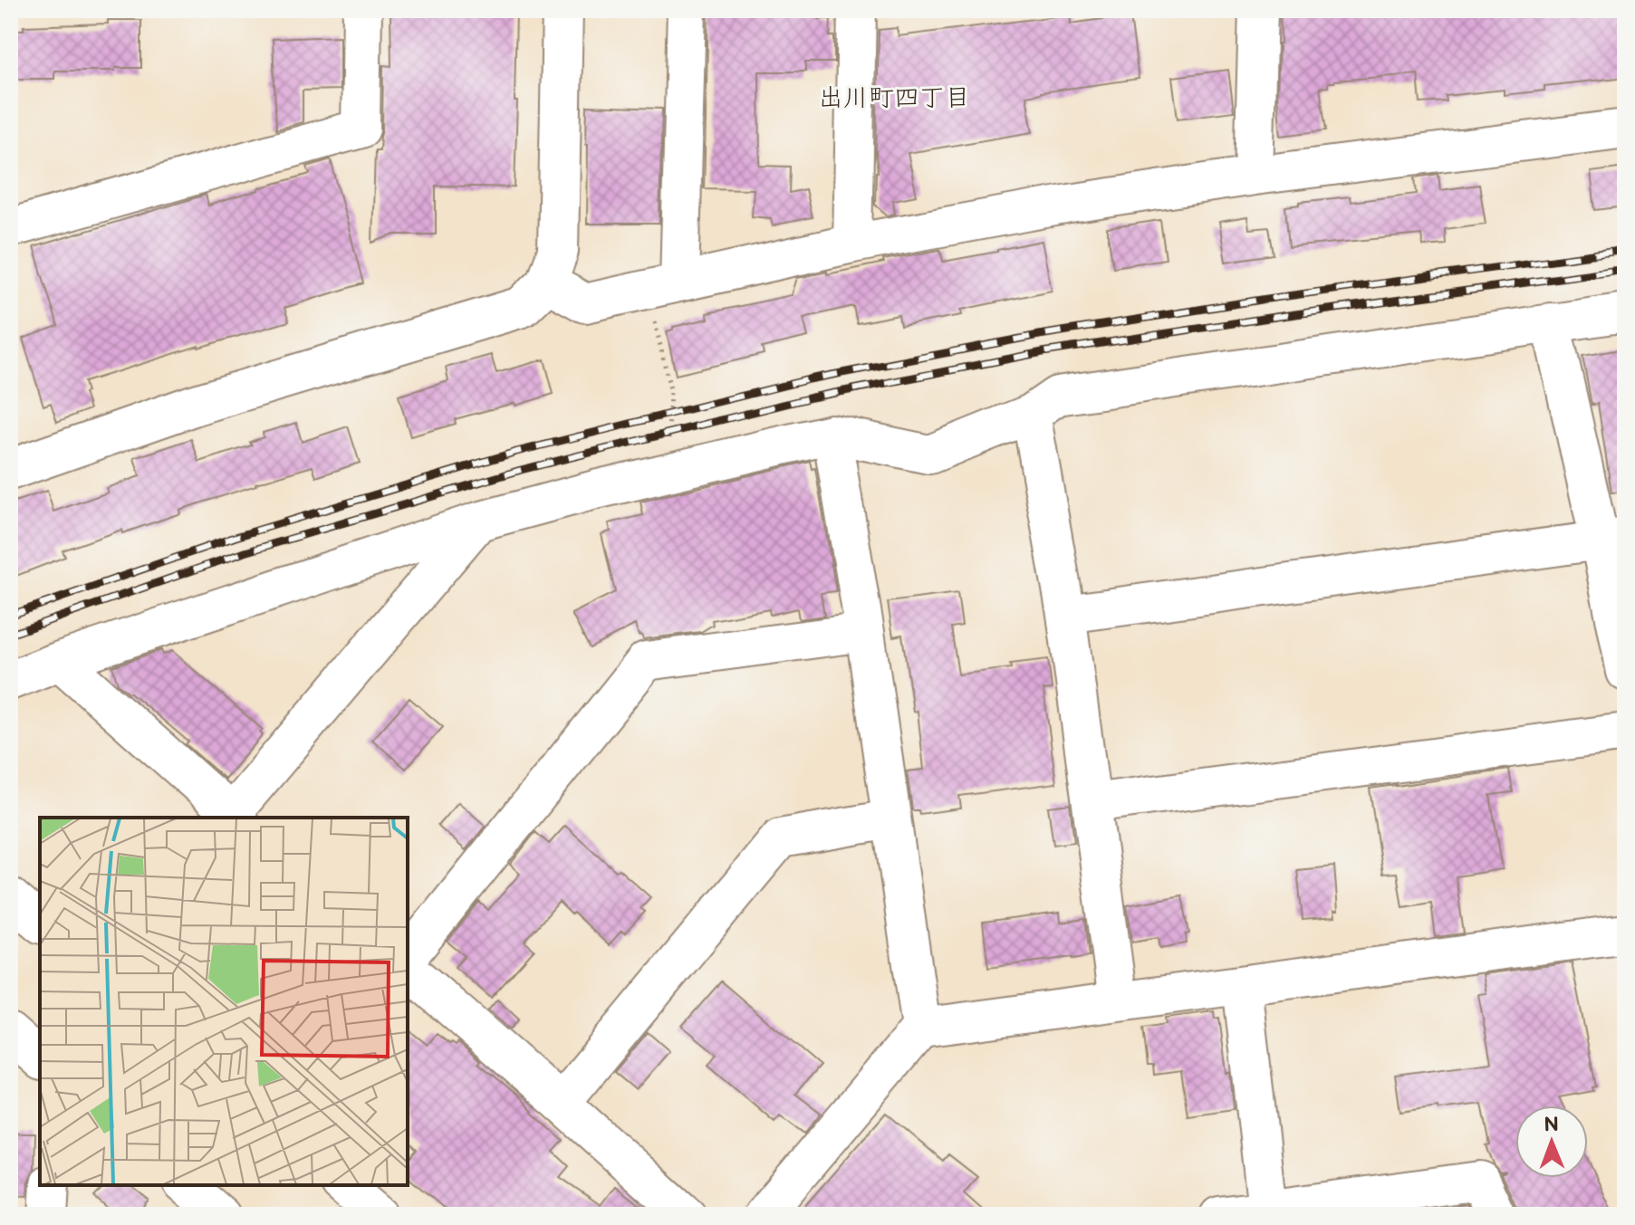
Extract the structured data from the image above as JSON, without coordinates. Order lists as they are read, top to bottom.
{
  "districts": ["出川町四丁目"],
  "north": "top"
}
